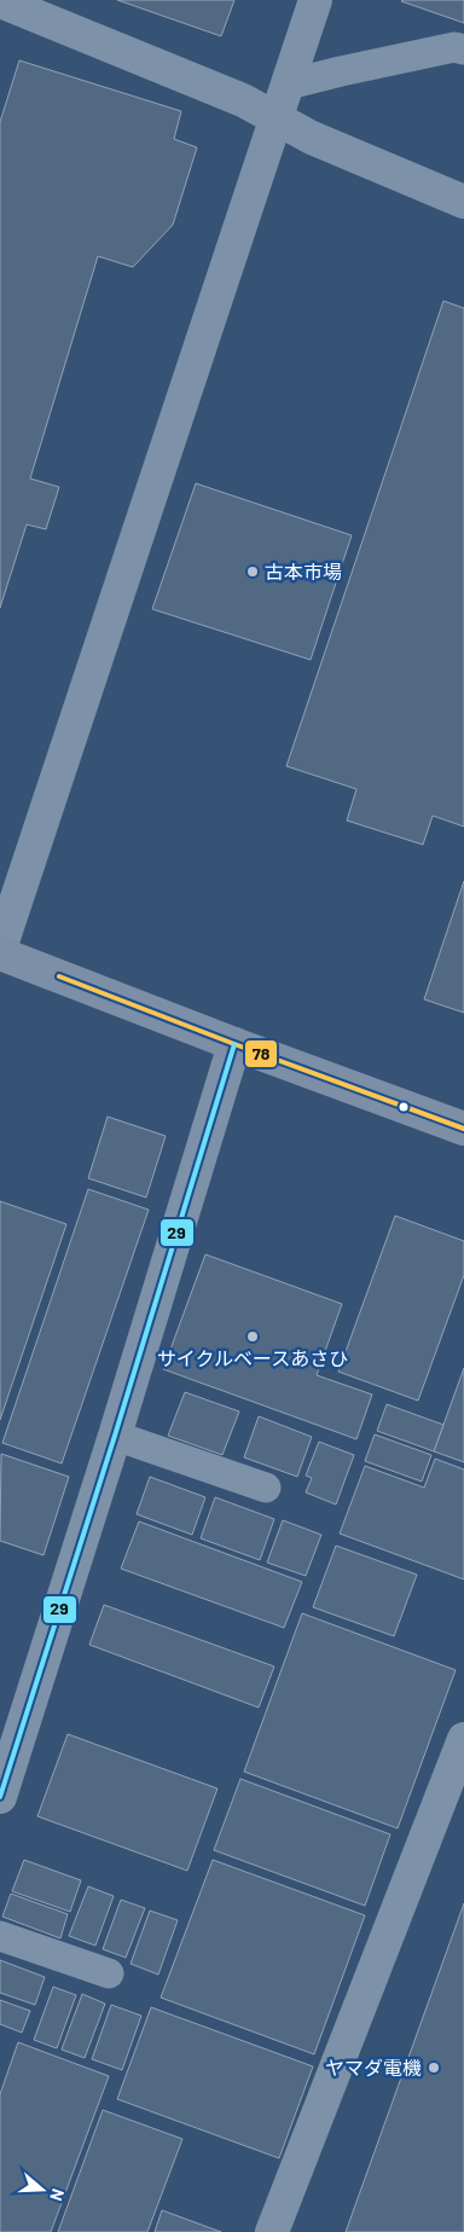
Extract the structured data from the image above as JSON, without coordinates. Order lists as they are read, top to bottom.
{
  "places": ["古本市場", "サイクルベースあさひ", "ヤマダ電機"],
  "lines": ["transit line 78", "transit line 29"],
  "north": "right"
}
